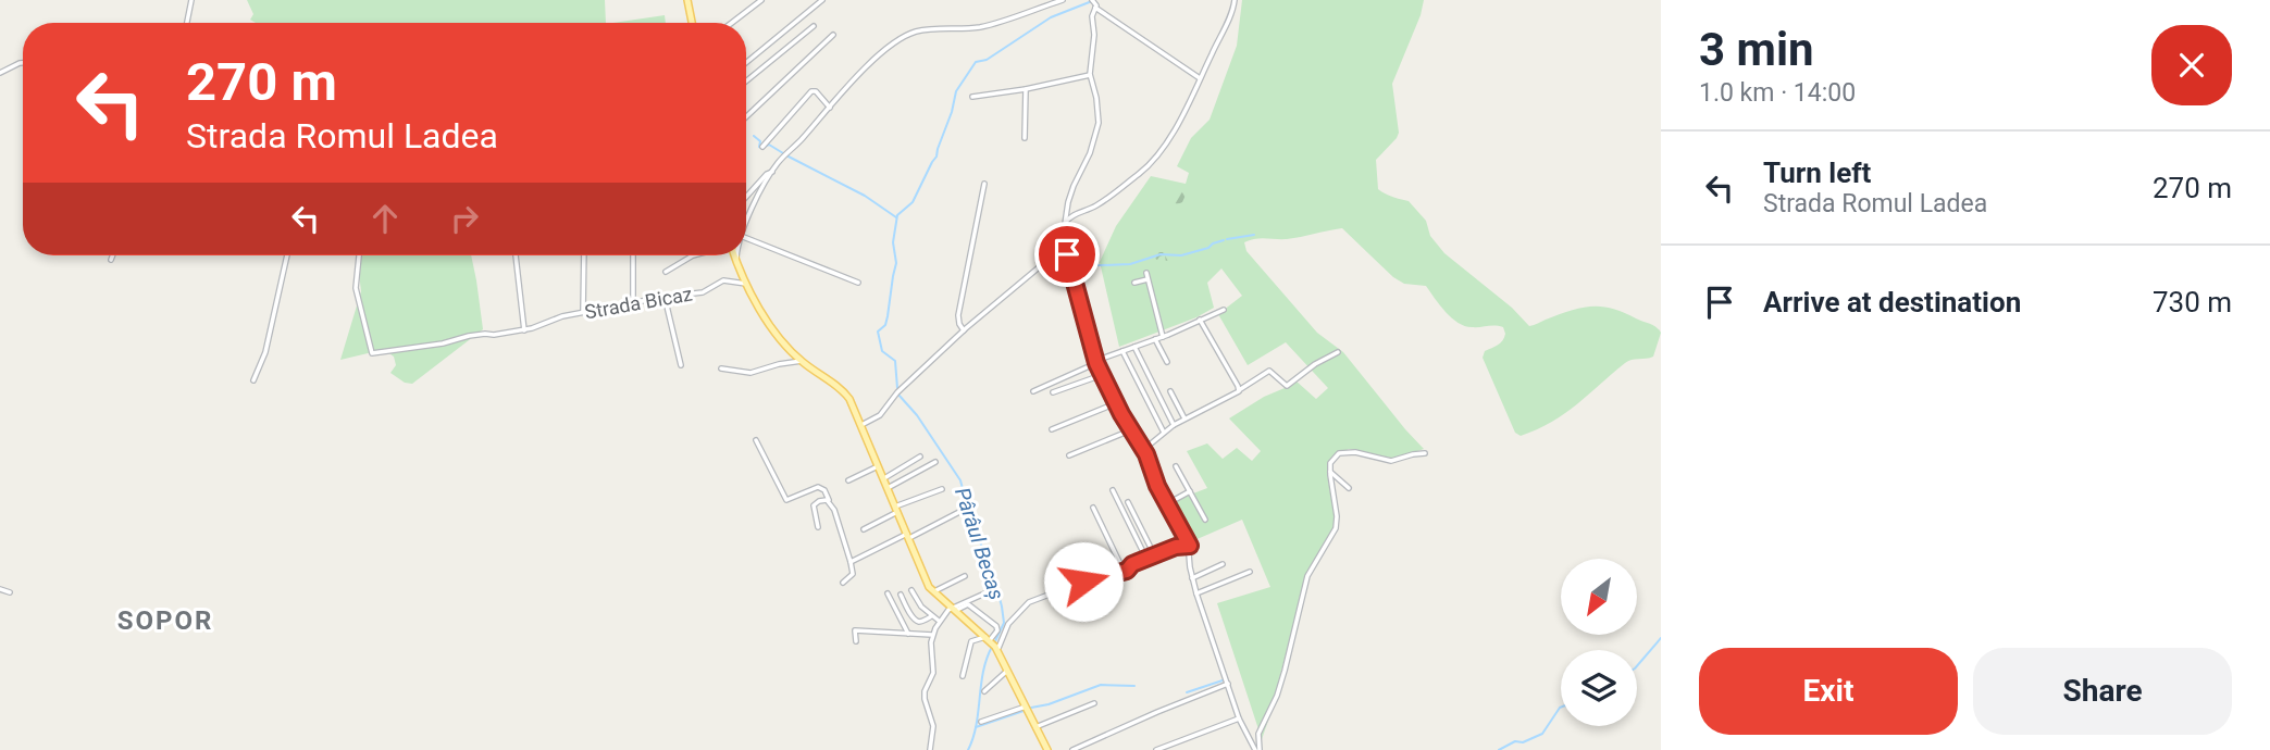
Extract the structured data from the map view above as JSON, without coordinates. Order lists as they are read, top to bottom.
{
  "streets": {
    "street": ["Strada Bicaz"]
  },
  "districts": ["SOPOR"],
  "water": ["Pârâul Becaș"],
  "north": "bottom left",
  "page": {
    "heading": ["3 min", "1.0 km · 14:00"],
    "turn": ["270 m", "Strada Romul Ladea"],
    "list": [
      {
        "name": "Turn left",
        "note": "Strada Romul Ladea",
        "value": "270 m"
      },
      {
        "name": "Arrive at destination",
        "value": "730 m"
      }
    ],
    "buttons": ["Exit", "Share"]
  }
}
